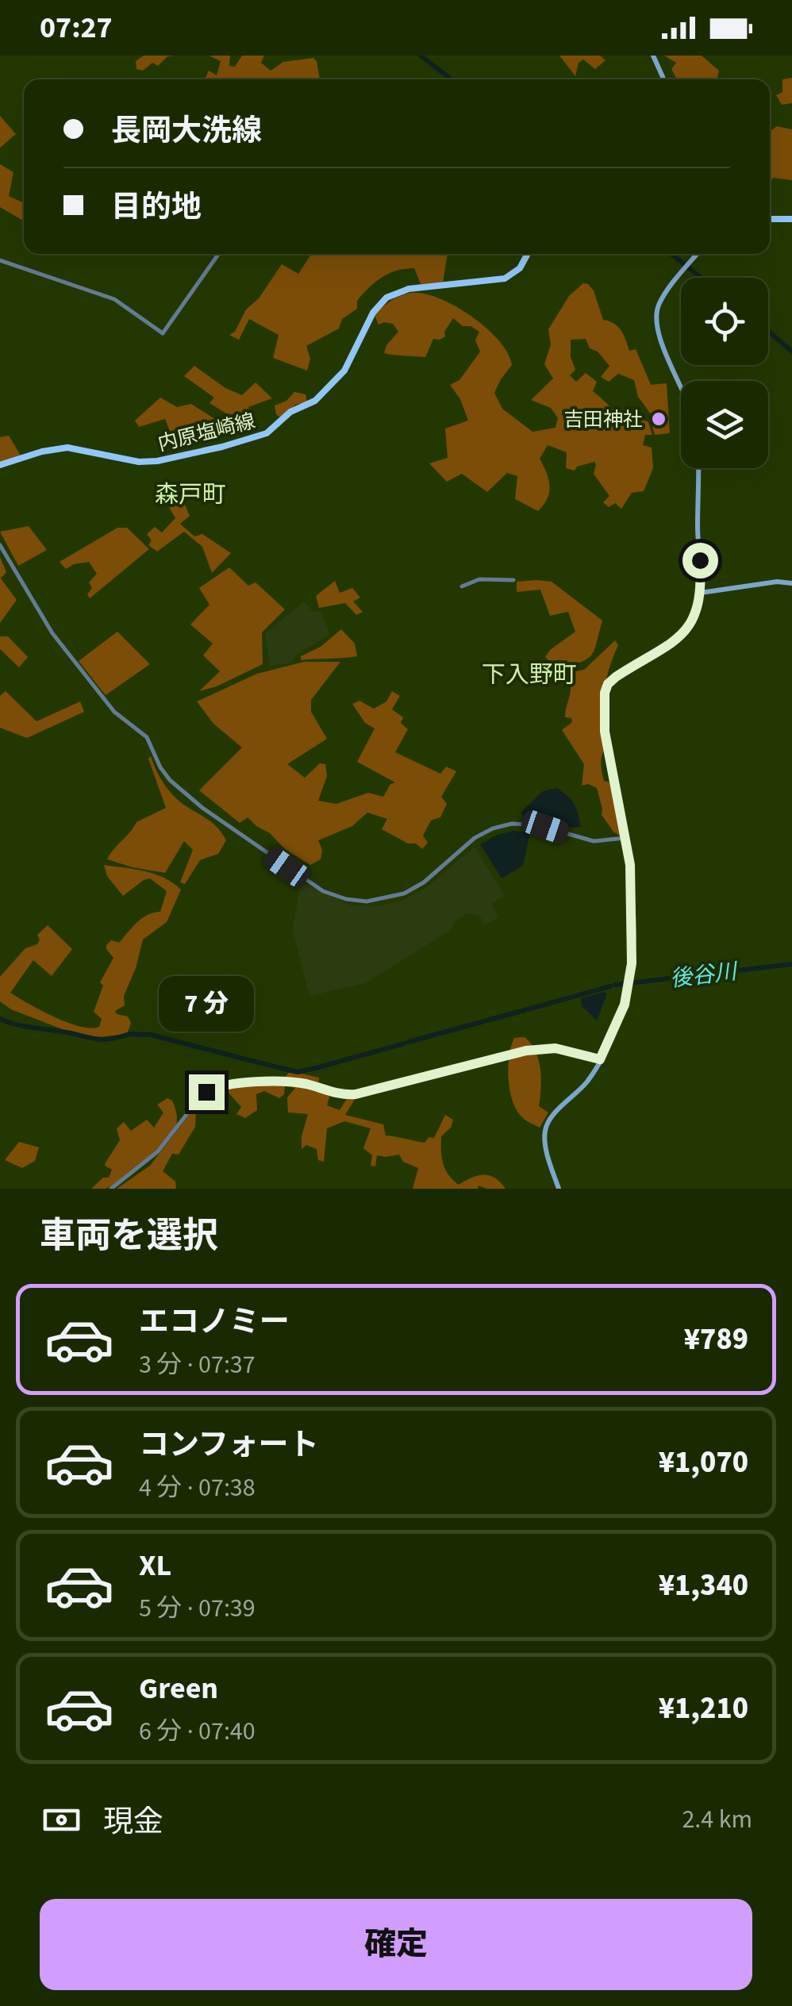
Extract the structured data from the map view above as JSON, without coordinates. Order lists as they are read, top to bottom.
{
  "streets": {
    "main road": ["内原塩崎線"]
  },
  "districts": ["森戸町", "下入野町"],
  "water": ["後谷川"],
  "places": ["吉田神社"],
  "page": {
    "status": "07:27",
    "banner": ["長岡大洗線", "目的地"],
    "bubble": "7 分",
    "heading": "車両を選択",
    "list": [
      {
        "name": "エコノミー",
        "note": "3 分 · 07:37",
        "value": "¥789"
      },
      {
        "name": "コンフォート",
        "note": "4 分 · 07:38",
        "value": "¥1,070"
      },
      {
        "name": "XL",
        "note": "5 分 · 07:39",
        "value": "¥1,340"
      },
      {
        "name": "Green",
        "note": "6 分 · 07:40",
        "value": "¥1,210"
      }
    ],
    "pay": ["現金", "2.4 km"],
    "buttons": "確定"
  }
}
